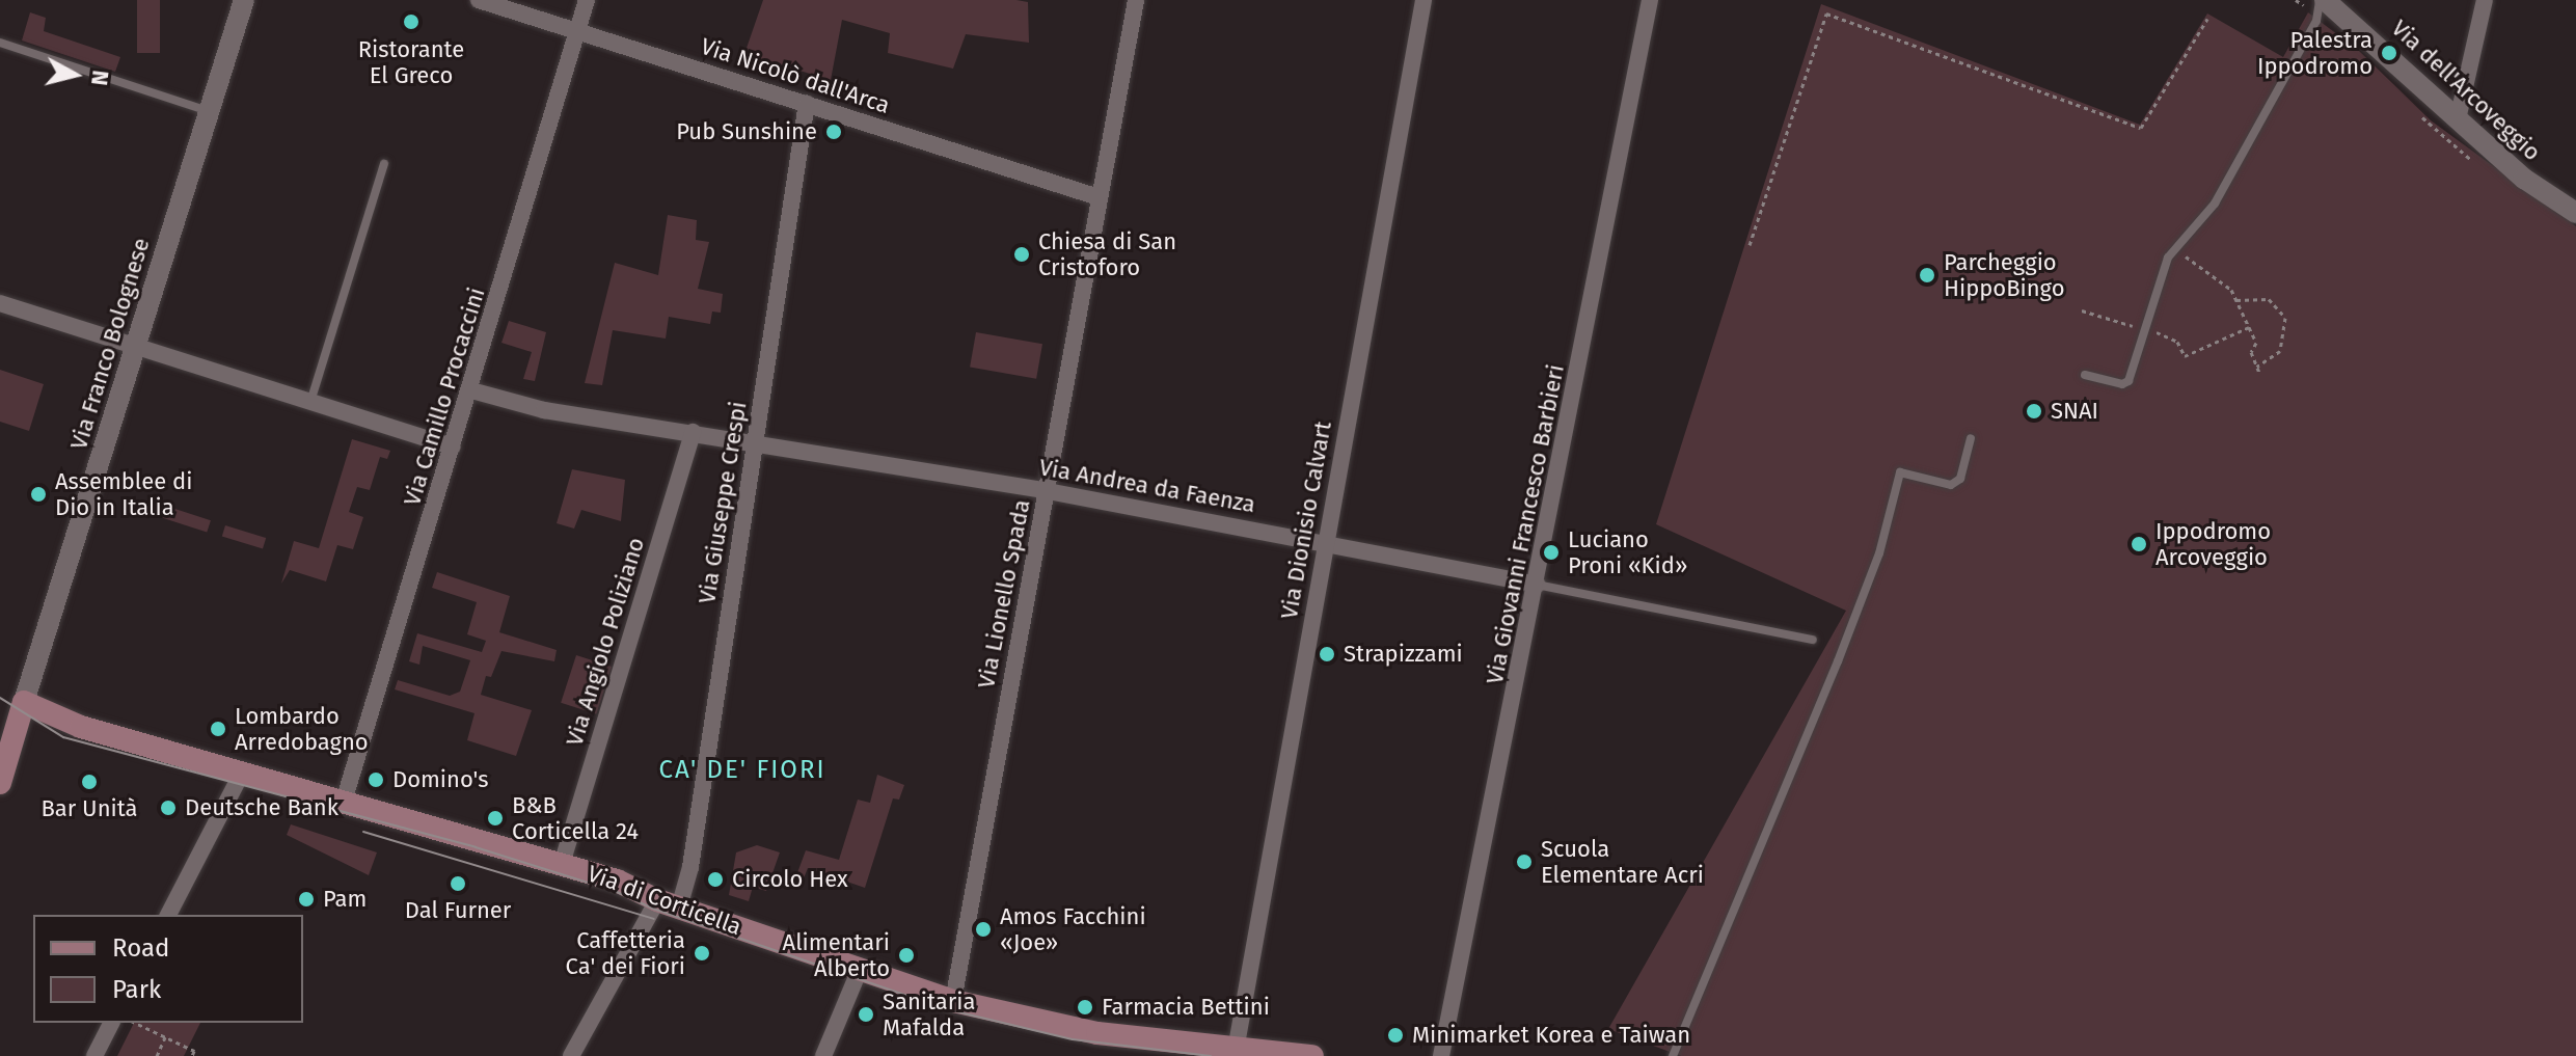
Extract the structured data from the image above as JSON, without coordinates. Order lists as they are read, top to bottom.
{
  "streets": {
    "main road": ["Via di Corticella"],
    "street": [
      "Via Nicolò dall'Arca",
      "Via dell'Arcoveggio",
      "Via Franco Bolognese",
      "Via Camillo Procaccini",
      "Via Andrea da Faenza",
      "Via Giuseppe Crespi",
      "Via Dionisio Calvart",
      "Via Giovanni Francesco Barbieri",
      "Via Lionello Spada",
      "Via Angiolo Poliziano"
    ]
  },
  "crossings": [
    ["Via Nicolò dall'Arca", "Via Camillo Procaccini"],
    ["Via Nicolò dall'Arca", "Via Giuseppe Crespi"],
    ["Via Nicolò dall'Arca", "Via Lionello Spada"],
    ["Via Franco Bolognese", "Via di Corticella"],
    ["Via Camillo Procaccini", "Via Andrea da Faenza"],
    ["Via Camillo Procaccini", "Via di Corticella"],
    ["Via Andrea da Faenza", "Via Giuseppe Crespi"],
    ["Via Andrea da Faenza", "Via Dionisio Calvart"],
    ["Via Andrea da Faenza", "Via Giovanni Francesco Barbieri"],
    ["Via Andrea da Faenza", "Via Lionello Spada"],
    ["Via Andrea da Faenza", "Via Angiolo Poliziano"],
    ["Via Giuseppe Crespi", "Via di Corticella"],
    ["Via Dionisio Calvart", "Via di Corticella"],
    ["Via Lionello Spada", "Via di Corticella"],
    ["Via Angiolo Poliziano", "Via di Corticella"]
  ],
  "districts": ["CA' DE' FIORI"],
  "places": [
    "Ristorante El Greco",
    "Palestra Ippodromo",
    "Pub Sunshine",
    "Chiesa di San Cristoforo",
    "Parcheggio HippoBingo",
    "SNAI",
    "Assemblee di Dio in Italia",
    "Ippodromo Arcoveggio",
    "Luciano Proni «Kid»",
    "Strapizzami",
    "Lombardo Arredobagno",
    "Domino's",
    "Bar Unità",
    "Deutsche Bank",
    "B&B Corticella 24",
    "Scuola Elementare Acri",
    "Circolo Hex",
    "Dal Furner",
    "Pam",
    "Amos Facchini «Joe»",
    "Caffetteria Ca' dei Fiori",
    "Alimentari Alberto",
    "Farmacia Bettini",
    "Sanitaria Mafalda",
    "Minimarket Korea e Taiwan"
  ],
  "legend": ["Road", "Park"],
  "north": "right"
}
